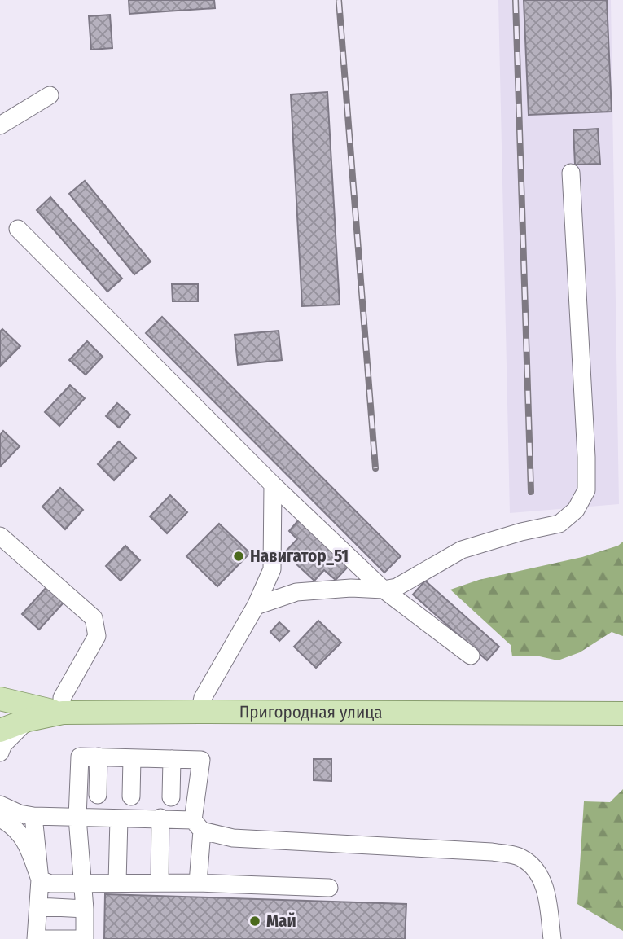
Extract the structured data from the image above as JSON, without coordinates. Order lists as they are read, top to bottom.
{
  "streets": {
    "main road": ["Пригородная улица"]
  },
  "places": ["Навигатор_51", "Май"]
}
